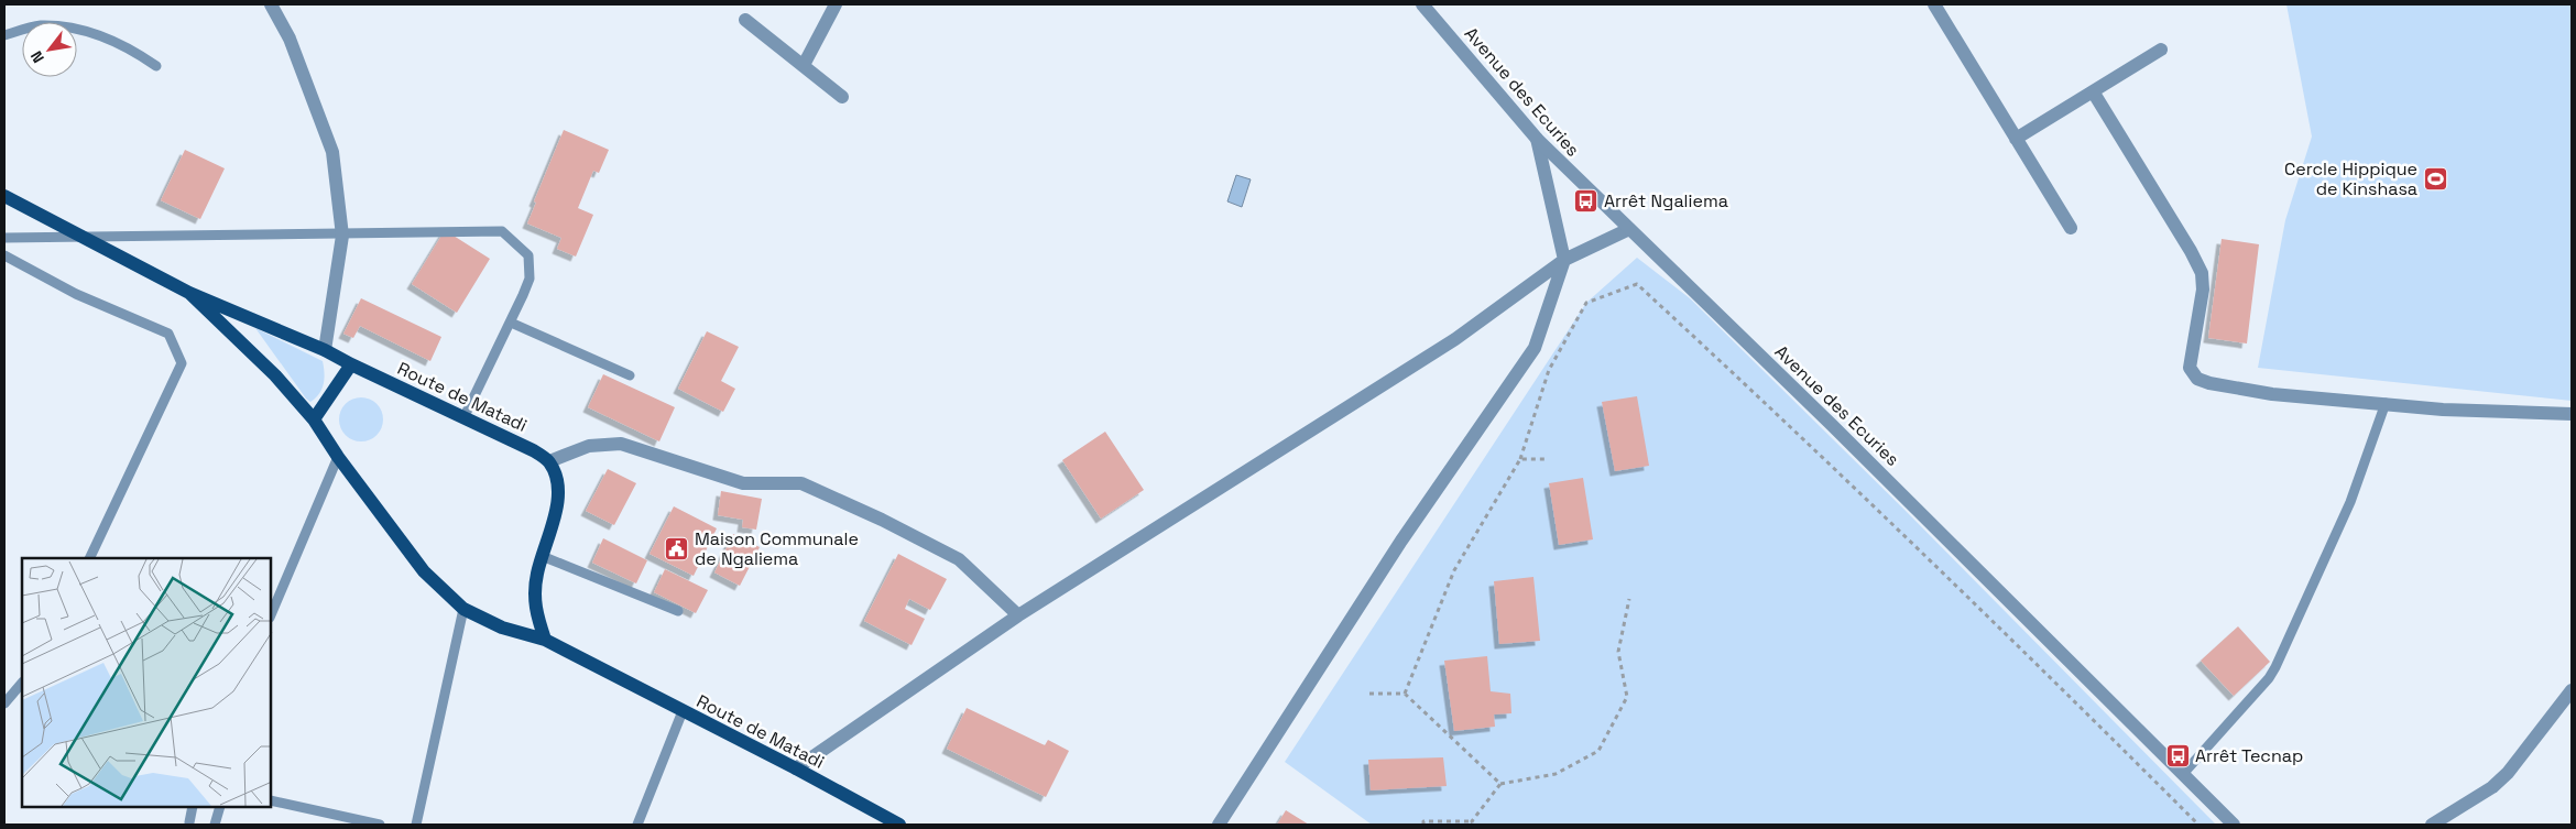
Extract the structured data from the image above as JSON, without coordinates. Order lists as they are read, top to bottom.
{
  "streets": {
    "main road": ["Route de Matadi"],
    "street": ["Avenue des Ecuries"]
  },
  "places": {
    "sports": ["Cercle Hippique de Kinshasa"],
    "bus stop": ["Arrêt Ngaliema", "Arrêt Tecnap"],
    "public building": ["Maison Communale de Ngaliema"]
  },
  "north": "bottom left"
}
